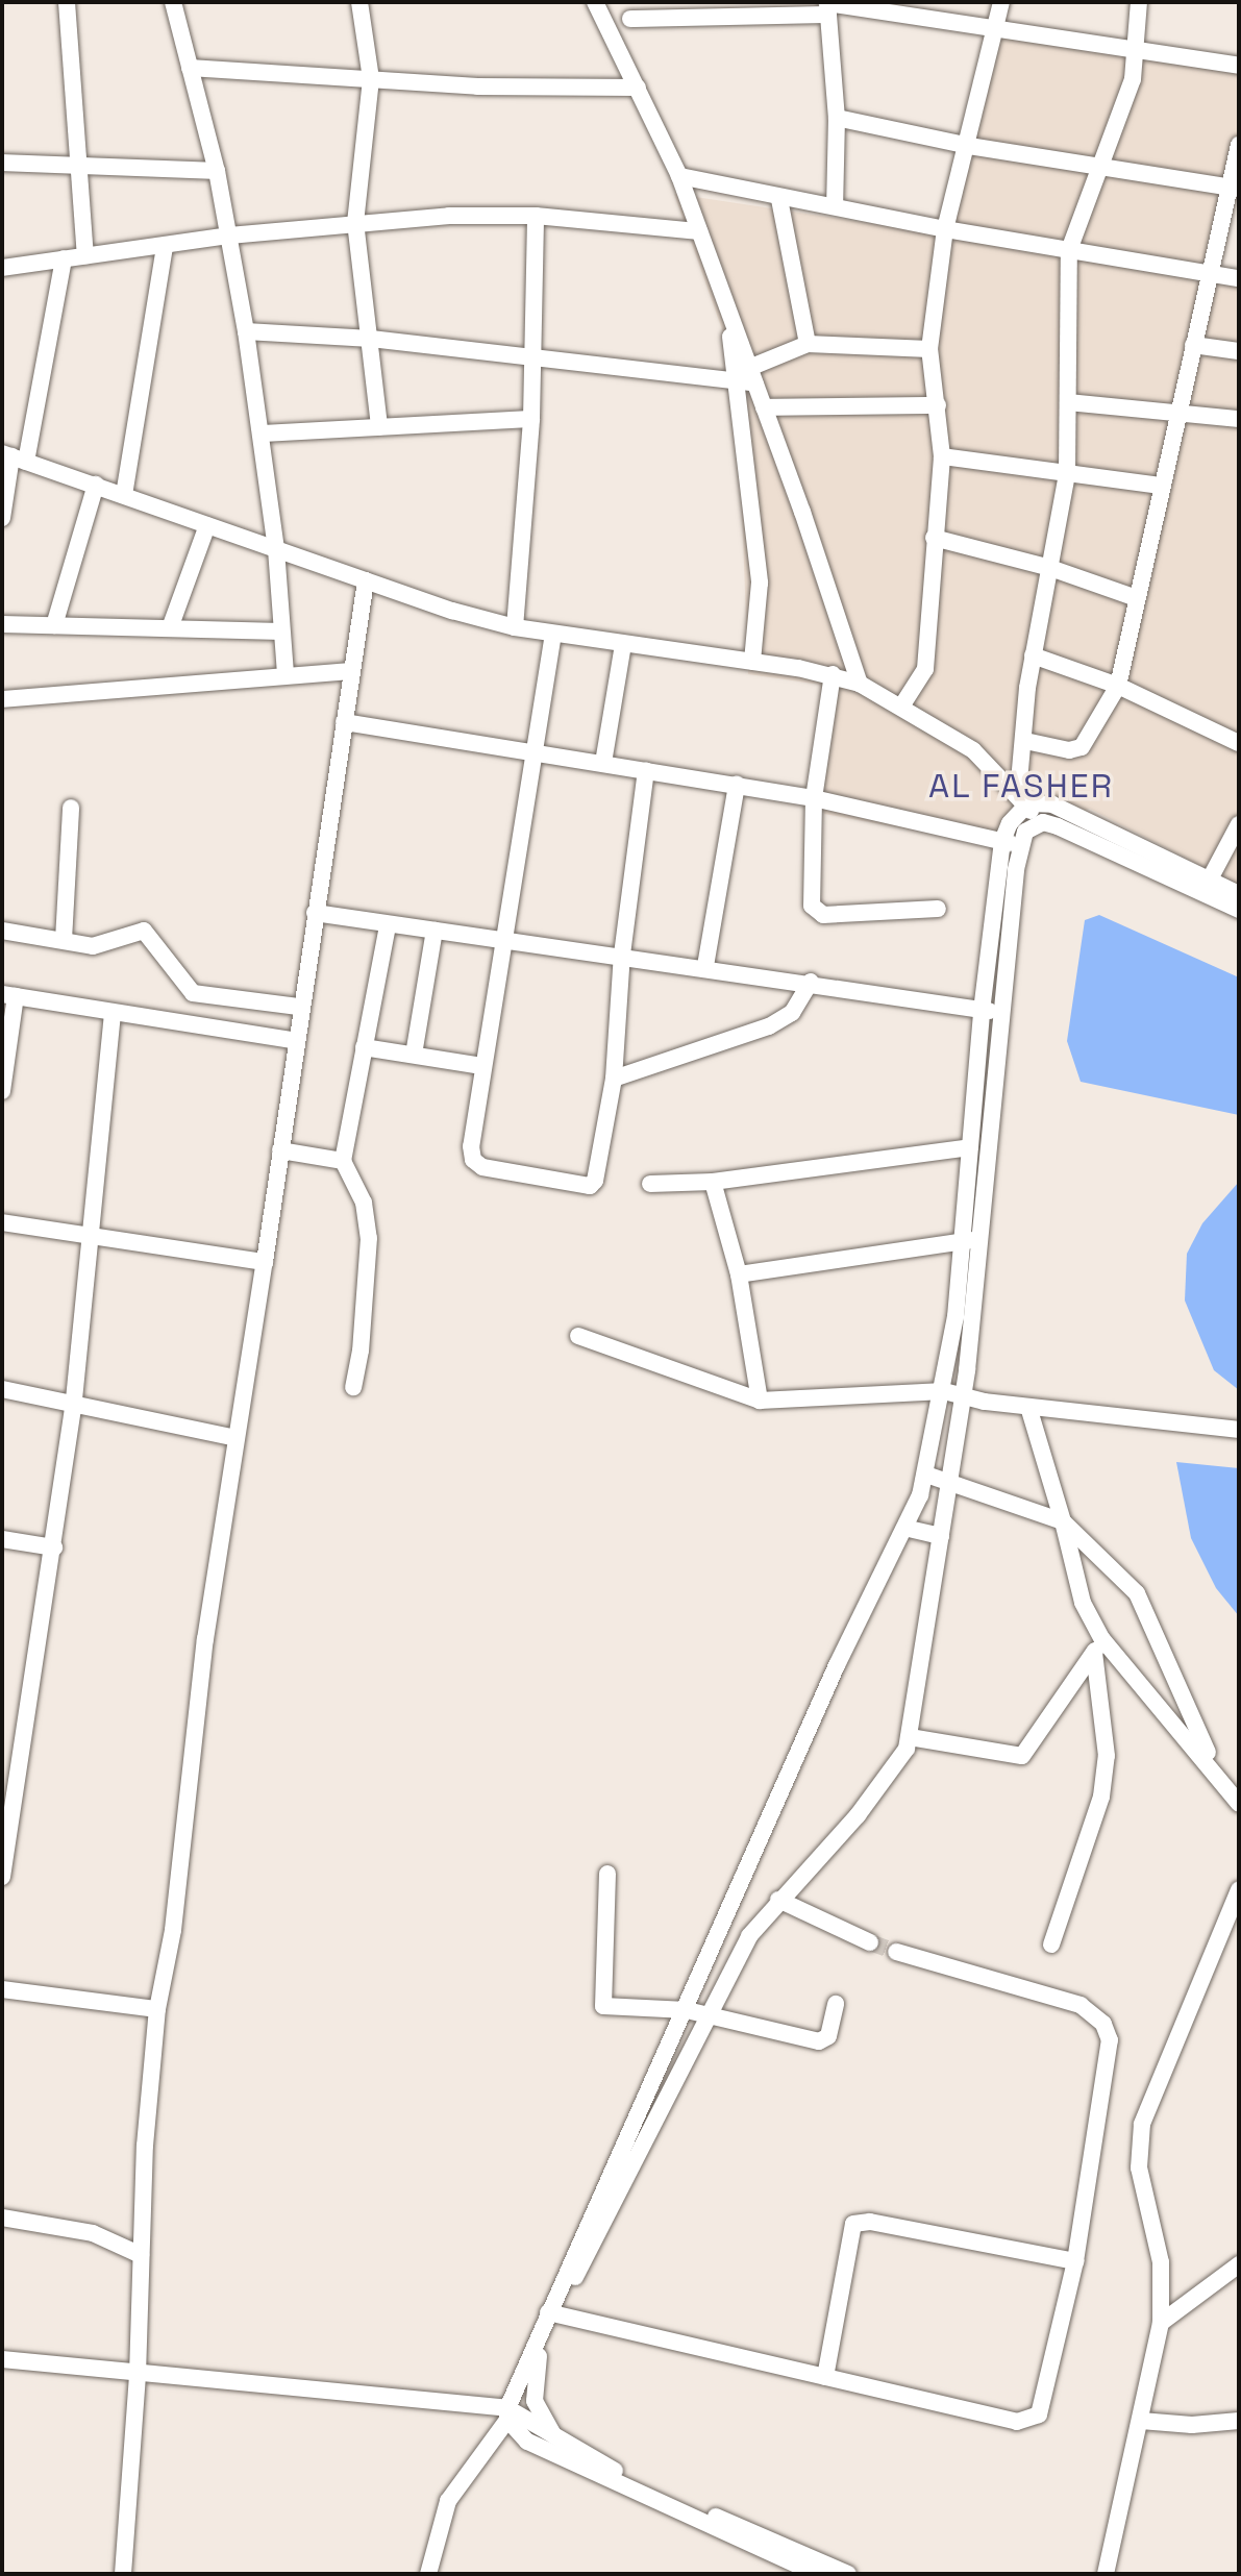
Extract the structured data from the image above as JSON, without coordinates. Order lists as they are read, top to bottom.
{
  "districts": ["AL FASHER"]
}
